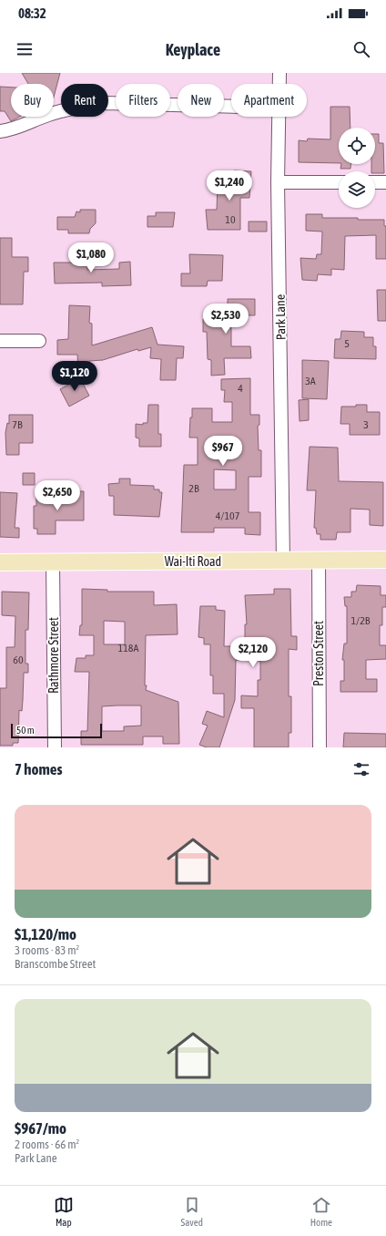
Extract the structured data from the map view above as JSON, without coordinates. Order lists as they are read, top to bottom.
{
  "streets": {
    "main road": ["Wai-Iti Road"],
    "street": ["Park Lane", "Preston Street", "Rathmore Street"]
  },
  "crossings": [
    ["Park Lane", "Wai-Iti Road"],
    ["Wai-Iti Road", "Preston Street"],
    ["Wai-Iti Road", "Rathmore Street"]
  ],
  "house_numbers": [
    "10",
    "5",
    "3A",
    "4",
    "7B",
    "3",
    "2B",
    "4/107",
    "1/2B",
    "118A",
    "60"
  ],
  "scale_bar": "50 m",
  "page": {
    "status": "08:32",
    "header": "Keyplace",
    "chip": [
      "Buy",
      "Rent",
      "Filters",
      "New",
      "Apartment"
    ],
    "price": [
      "$1,240",
      "$1,080",
      "$2,530",
      "$1,120",
      "$967",
      "$2,650",
      "$2,120"
    ],
    "scale": "50 m",
    "heading": "7 homes",
    "list": [
      {
        "name": "$1,120/mo",
        "note": "3 rooms · 83 m² · Branscombe Street"
      },
      {
        "name": "$967/mo",
        "note": "2 rooms · 66 m² · Park Lane"
      }
    ],
    "tabs": ["Map", "Saved", "Home"]
  }
}
